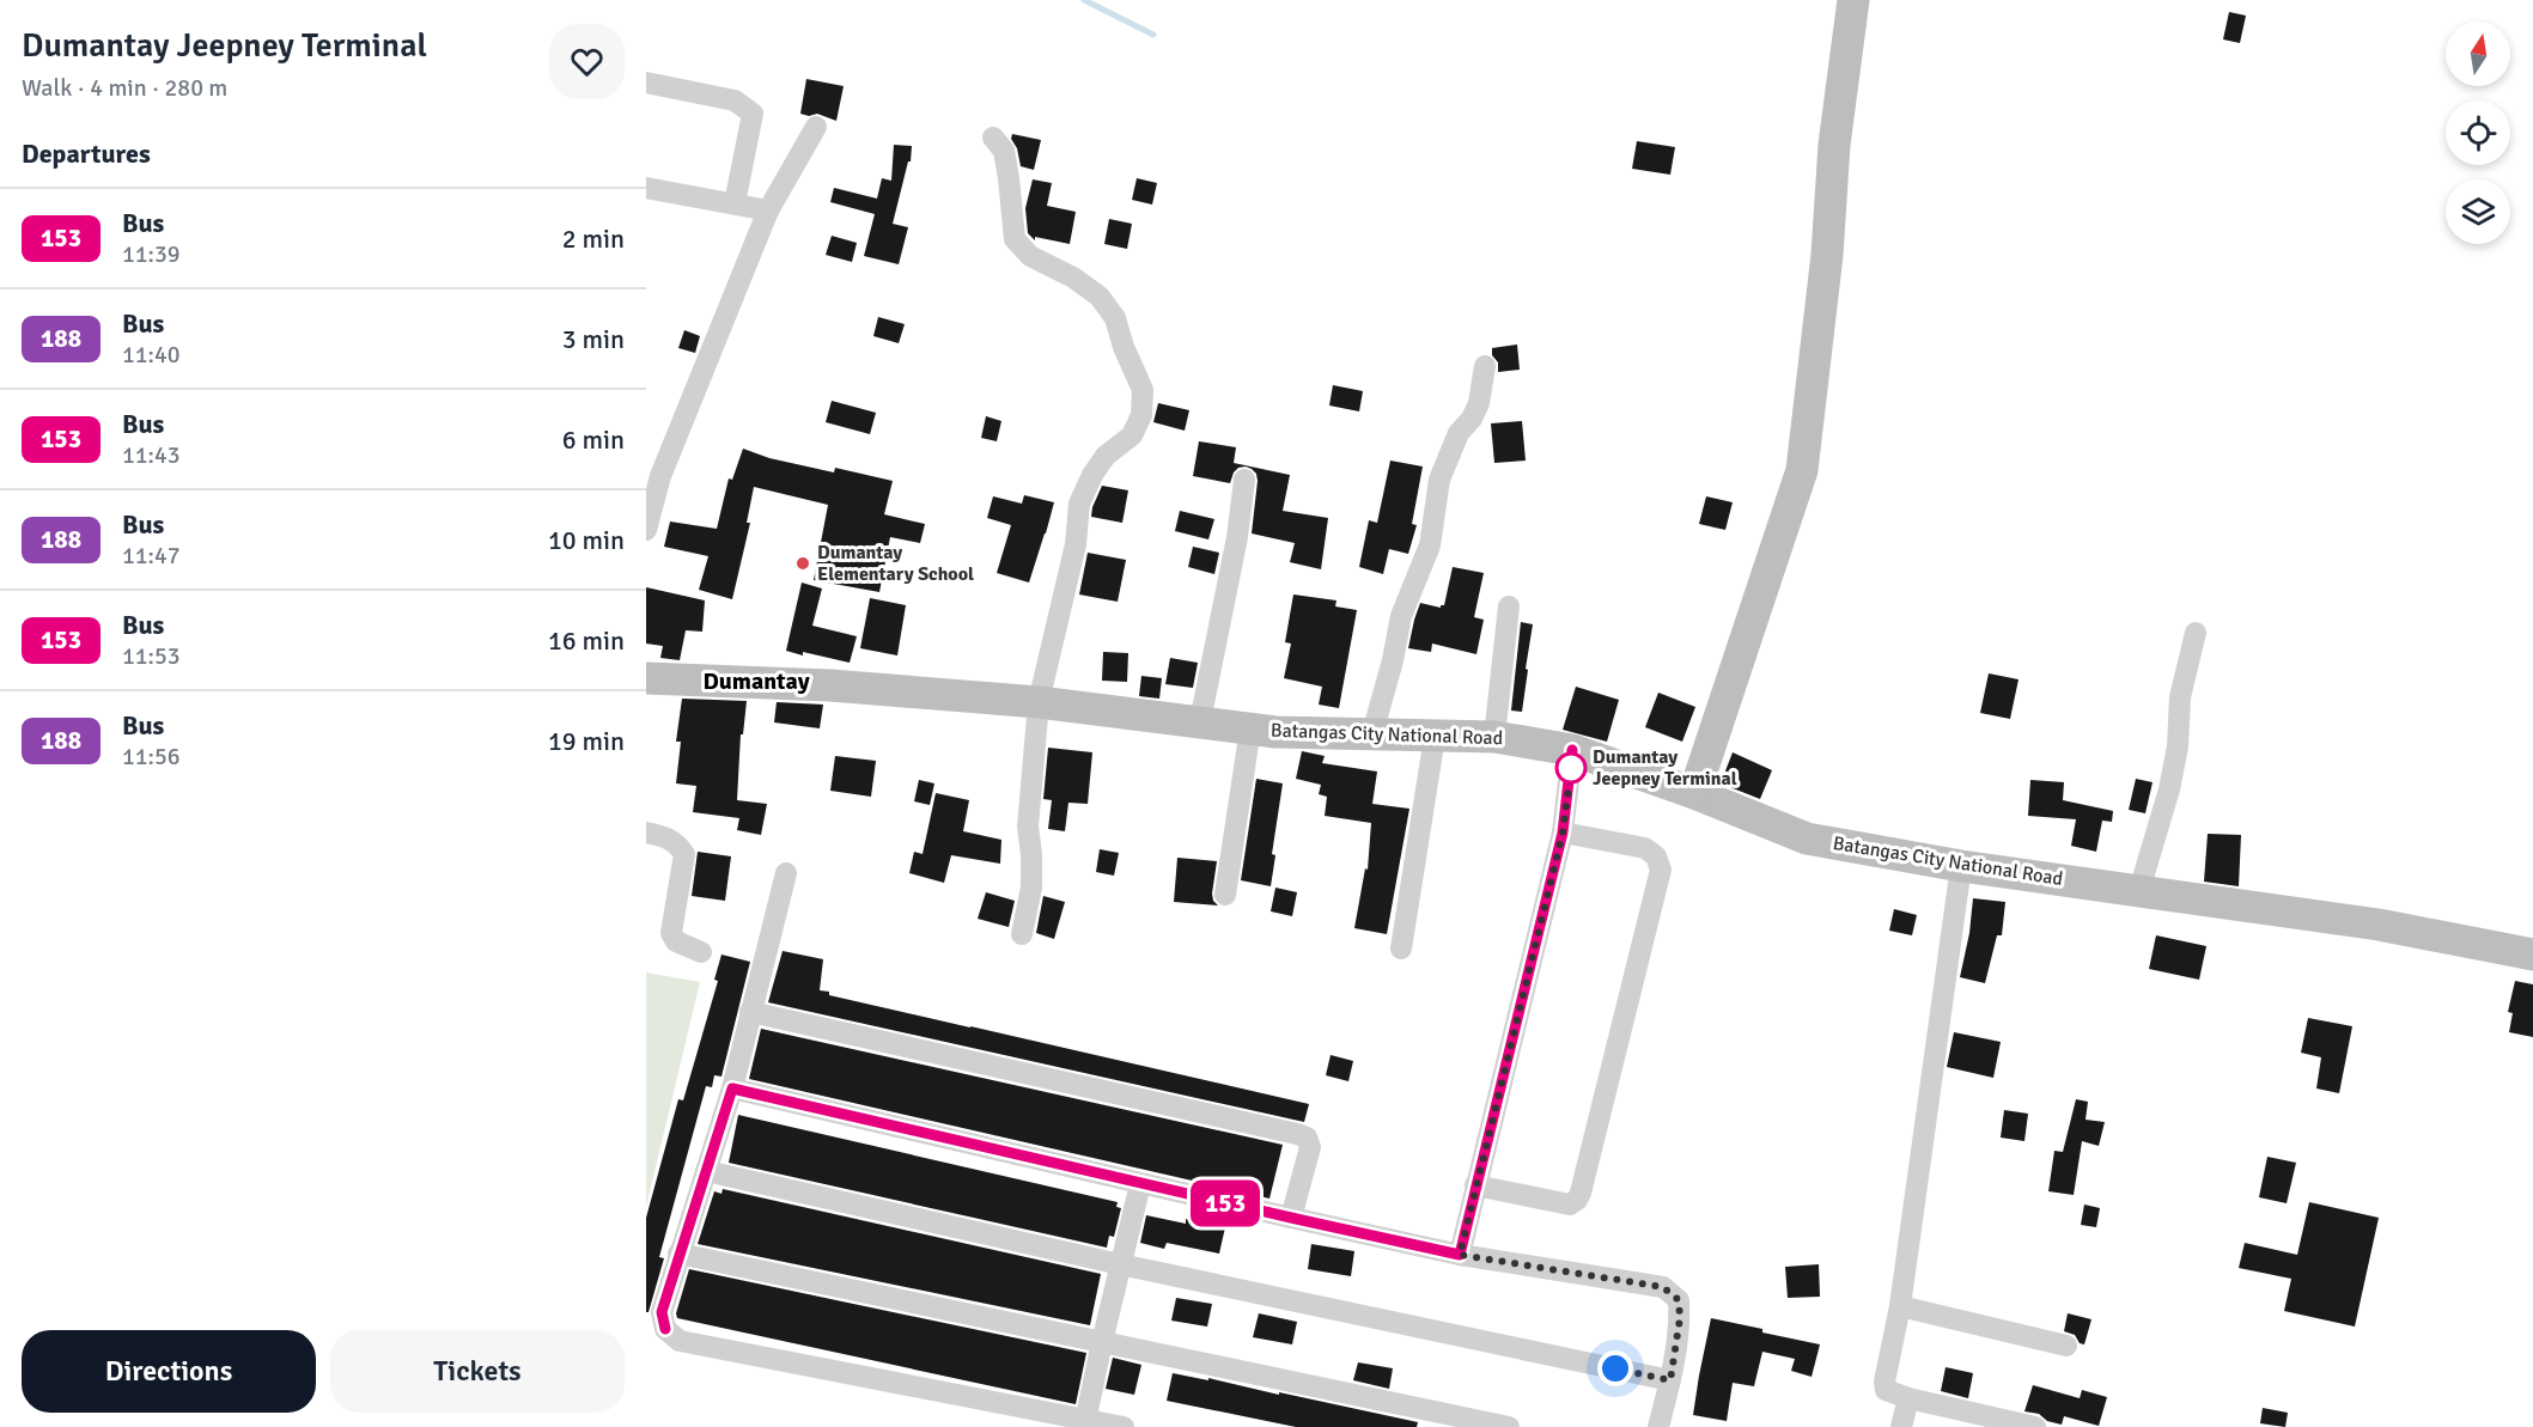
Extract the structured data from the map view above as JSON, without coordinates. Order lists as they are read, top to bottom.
{
  "streets": {
    "street": ["Batangas City National Road"]
  },
  "districts": ["Dumantay"],
  "places": ["Dumantay Elementary School", "Dumantay Jeepney Terminal"],
  "lines": ["bus line 153"],
  "north": "top",
  "page": {
    "heading": [
      ["Dumantay Jeepney Terminal", "Walk · 4 min · 280 m"],
      "Departures"
    ],
    "on_map": "153",
    "list": [
      {
        "mark": "153",
        "name": "Bus",
        "note": "11:39",
        "value": "2 min"
      },
      {
        "mark": "188",
        "name": "Bus",
        "note": "11:40",
        "value": "3 min"
      },
      {
        "mark": "153",
        "name": "Bus",
        "note": "11:43",
        "value": "6 min"
      },
      {
        "mark": "188",
        "name": "Bus",
        "note": "11:47",
        "value": "10 min"
      },
      {
        "mark": "153",
        "name": "Bus",
        "note": "11:53",
        "value": "16 min"
      },
      {
        "mark": "188",
        "name": "Bus",
        "note": "11:56",
        "value": "19 min"
      }
    ],
    "buttons": ["Directions", "Tickets"]
  }
}
